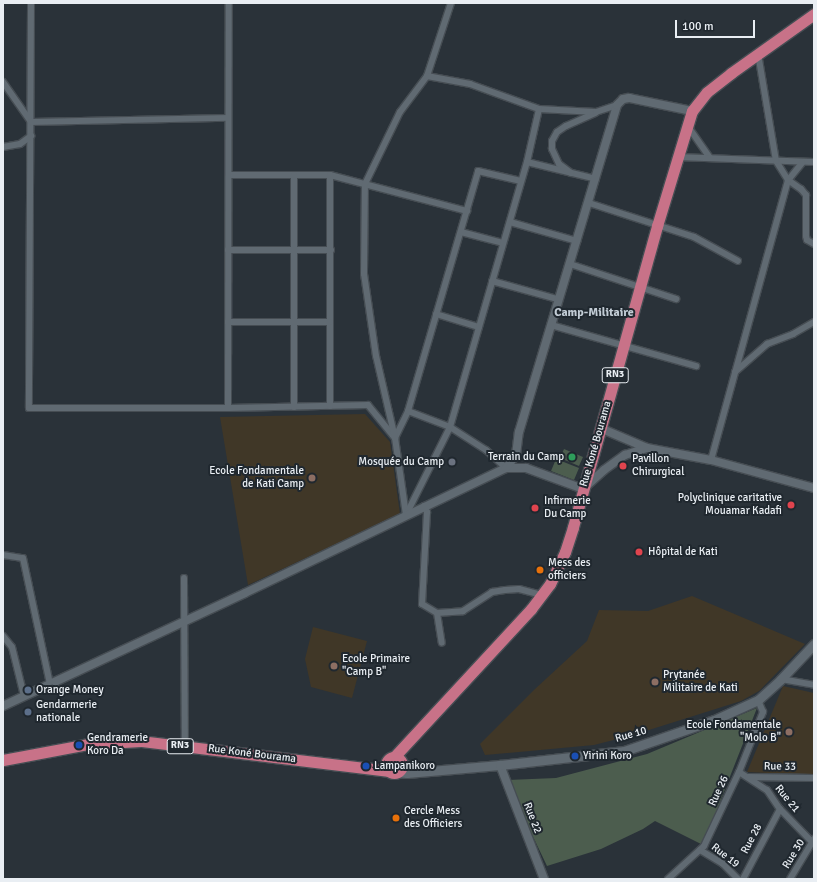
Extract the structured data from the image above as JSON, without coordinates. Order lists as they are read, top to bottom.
{
  "streets": {
    "highway": ["RN3", "Rue Koné Bourama"],
    "main road": ["Rue 10"],
    "street": [
      "Rue 33",
      "Rue 26",
      "Rue 21",
      "Rue 22",
      "Rue 28",
      "Rue 30",
      "Rue 19"
    ]
  },
  "crossings": [
    ["Rue Koné Bourama", "Rue 10"],
    ["Rue 10", "Rue 26"],
    ["Rue 10", "Rue 22"],
    ["Rue 33", "Rue 21"],
    ["Rue 26", "Rue 21"],
    ["Rue 26", "Rue 19"],
    ["Rue 21", "Rue 28"],
    ["Rue 21", "Rue 30"]
  ],
  "districts": ["Camp-Militaire"],
  "places": [
    "Terrain du Camp",
    "Mosquée du Camp",
    "Pavillon Chirurgical",
    "Ecole Fondamentale de Kati Camp",
    "Polyclinique caritative Mouamar Kadafi",
    "Infirmerie Du Camp",
    "Hôpital de Kati",
    "Mess des officiers",
    "Ecole Primaire \"Camp B\"",
    "Prytanée Militaire de Kati",
    "Orange Money",
    "Gendarmerie nationale",
    "Ecole Fondamentale \"Molo B\"",
    "Gendramerie Koro Da",
    "Yirini Koro",
    "Lampanikoro",
    "Cercle Mess des Officiers"
  ],
  "scale_bar": "100 m"
}
